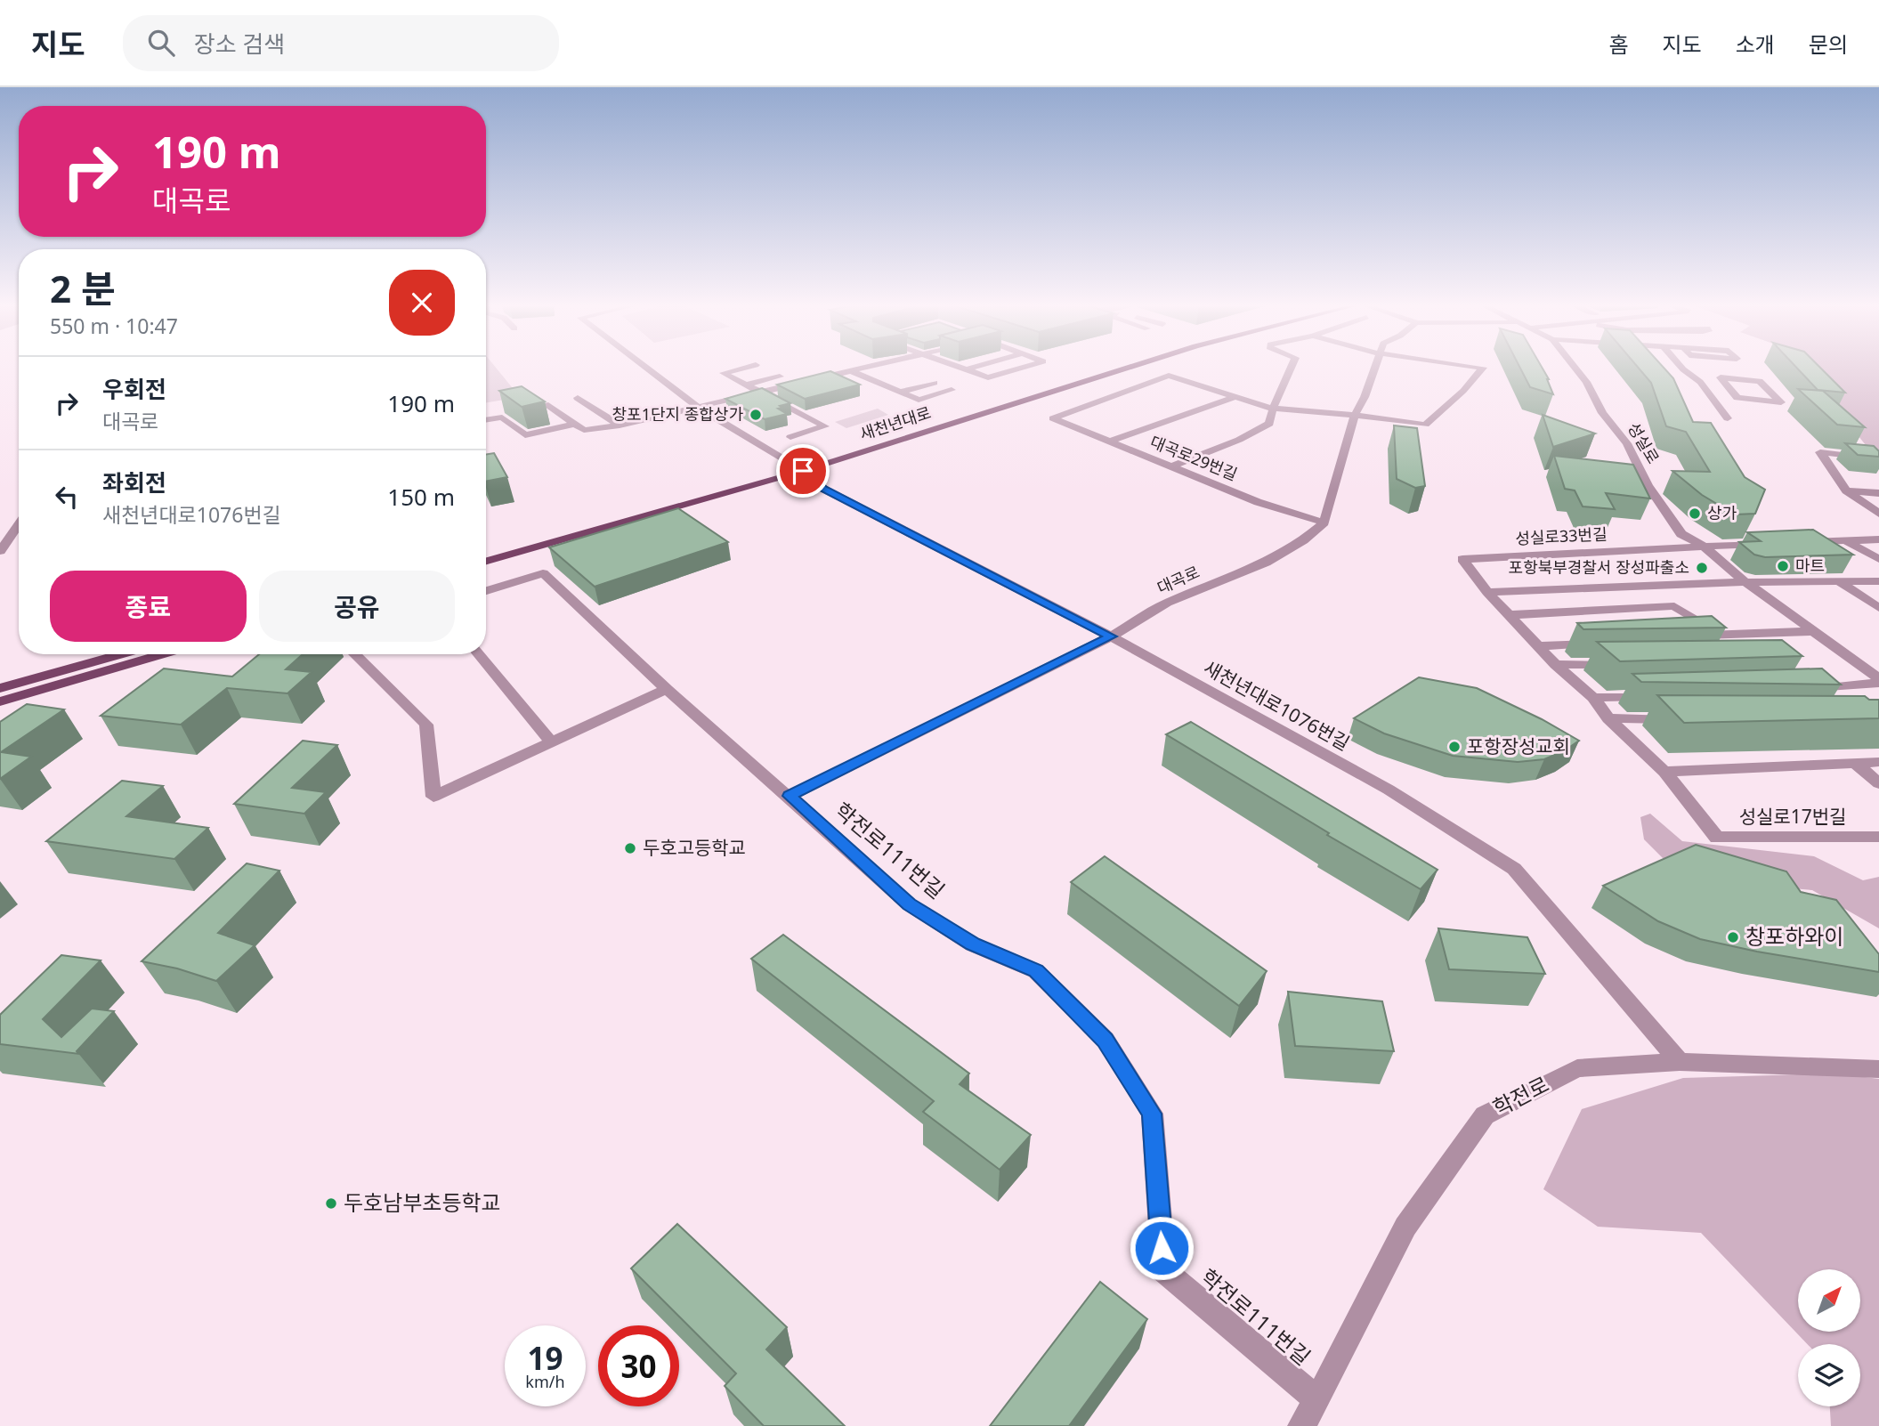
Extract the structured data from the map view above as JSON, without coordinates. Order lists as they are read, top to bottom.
{
  "streets": {
    "main road": ["새천년대로"],
    "street": [
      "성실로",
      "대곡로29번길",
      "성실로33번길",
      "대곡로",
      "새천년대로1076번길",
      "성실로17번길",
      "학전로111번길",
      "학전로"
    ]
  },
  "crossings": [
    ["새천년대로", "새천년대로1076번길"],
    ["성실로", "성실로33번길"],
    ["대곡로29번길", "대곡로"],
    ["대곡로", "새천년대로1076번길"],
    ["대곡로", "학전로111번길"],
    ["새천년대로1076번길", "학전로"],
    ["학전로111번길", "학전로"]
  ],
  "places": [
    "창포1단지 종합상가",
    "상가",
    "마트",
    "포항북부경찰서 장성파출소",
    "포항장성교회",
    "두호고등학교",
    "창포하와이",
    "두호남부초등학교"
  ],
  "north": "top right",
  "page": {
    "header": "지도",
    "search": "장소 검색",
    "nav": [
      "홈",
      "지도",
      "소개",
      "문의"
    ],
    "turn": ["190 m", "대곡로"],
    "heading": ["2 분", "550 m · 10:47"],
    "list": [
      {
        "name": "우회전",
        "note": "대곡로",
        "value": "190 m"
      },
      {
        "name": "좌회전",
        "note": "새천년대로1076번길",
        "value": "150 m"
      }
    ],
    "buttons": ["종료", "공유"],
    "speed": "19 km/h",
    "limit": "30"
  }
}
